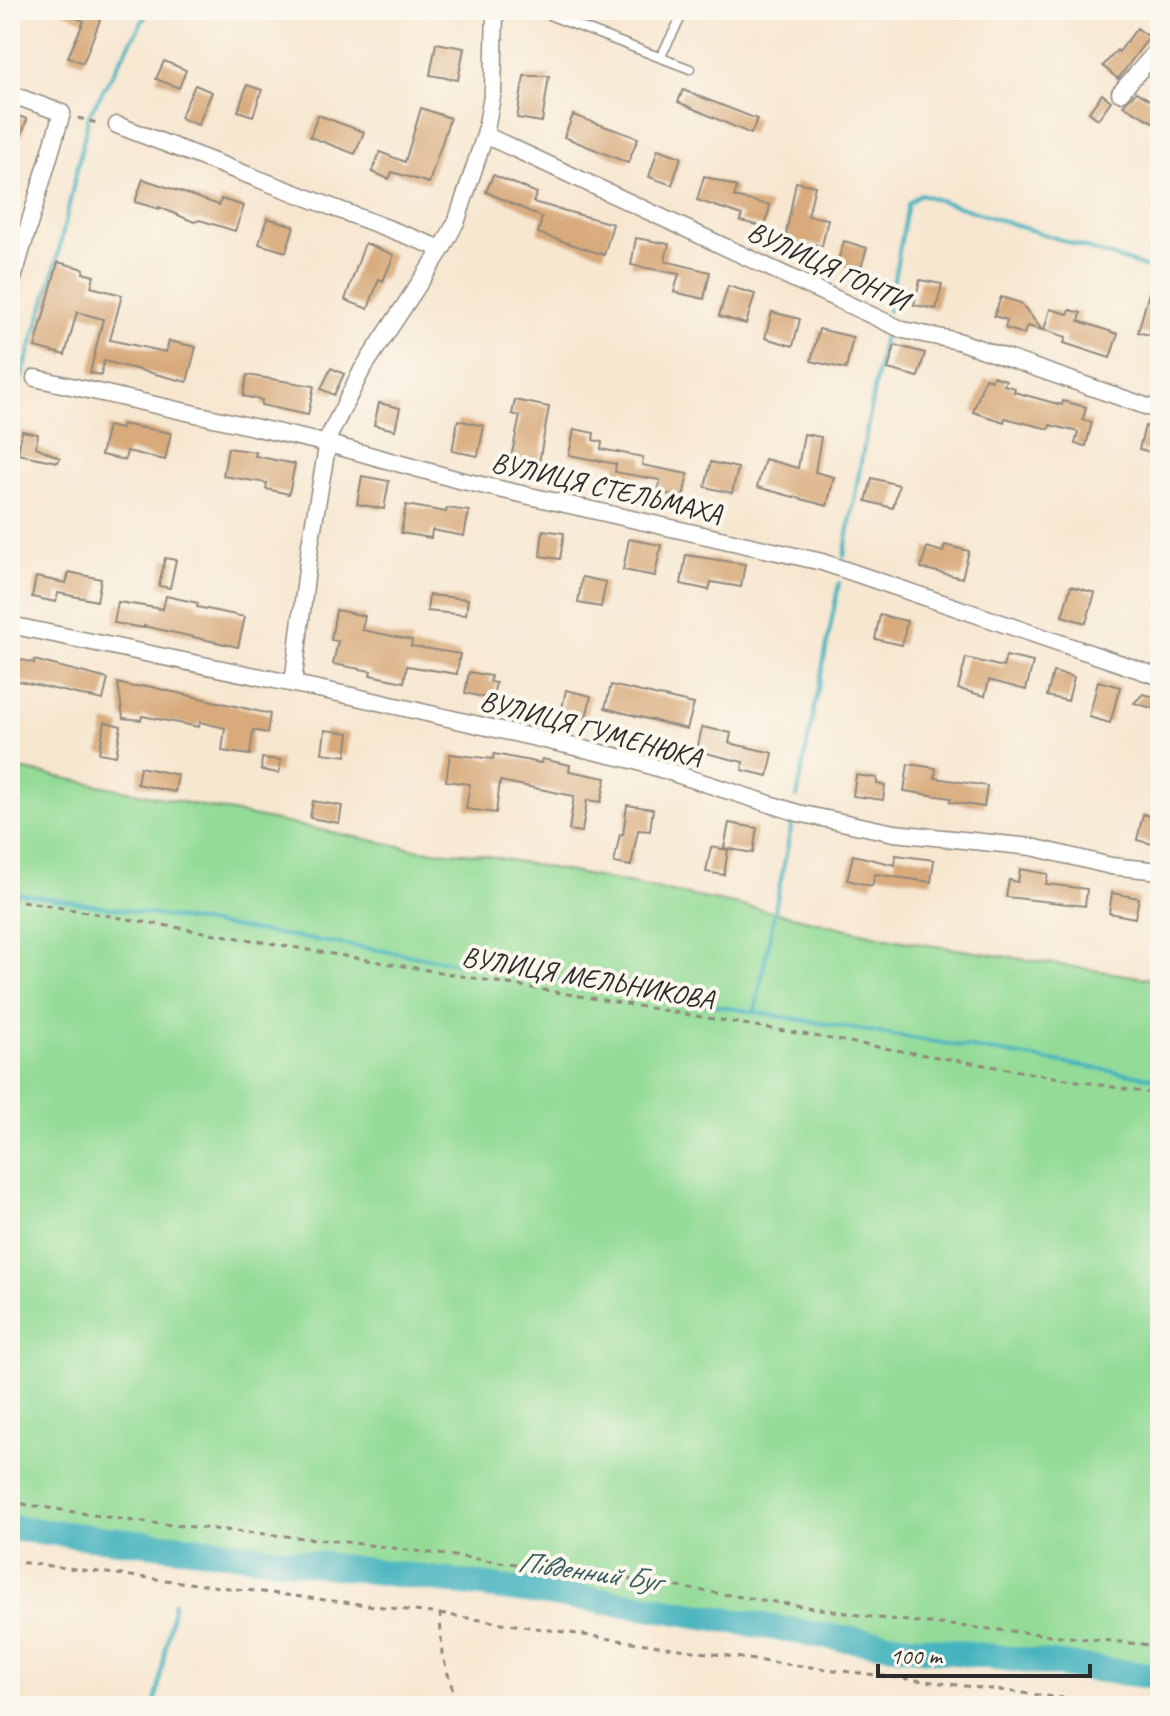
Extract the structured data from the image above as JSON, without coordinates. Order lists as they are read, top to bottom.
{
  "streets": {
    "street": ["ВУЛИЦЯ ГОНТИ", "ВУЛИЦЯ СТЕЛЬМАХА", "ВУЛИЦЯ ГУМЕНЮКА"],
    "path": ["ВУЛИЦЯ МЕЛЬНИКОВА"]
  },
  "water": ["Південний Буг"],
  "scale_bar": "100 m"
}
